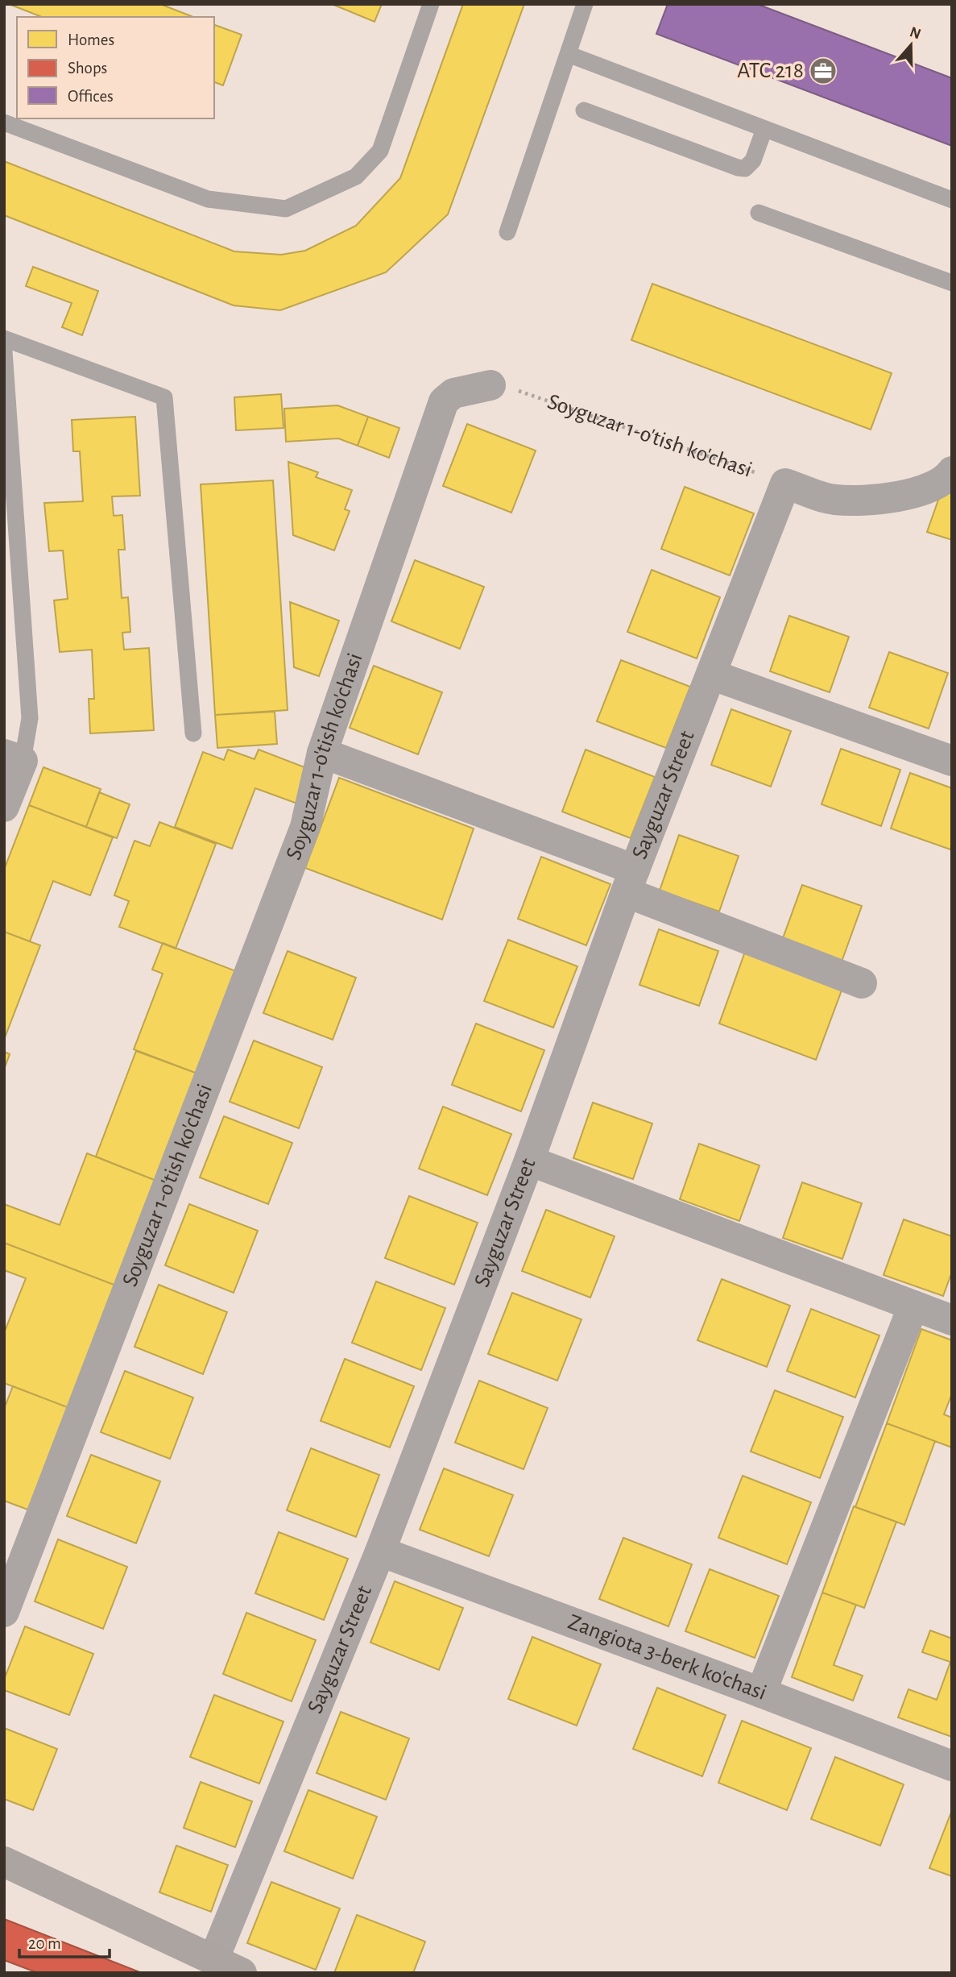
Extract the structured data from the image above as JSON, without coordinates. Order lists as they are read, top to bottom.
{
  "streets": {
    "street": ["Soyguzar 1-o'tish ko'chasi", "Sayguzar Street", "Zangiota 3-berk ko'chasi"]
  },
  "crossings": [
    ["Soyguzar 1-o'tish ko'chasi", "Sayguzar Street"],
    ["Sayguzar Street", "Zangiota 3-berk ko'chasi"]
  ],
  "places": {
    "office": ["АТС 218"]
  },
  "legend": ["Homes", "Shops", "Offices"],
  "scale_bar": "20 m",
  "north": "top"
}
